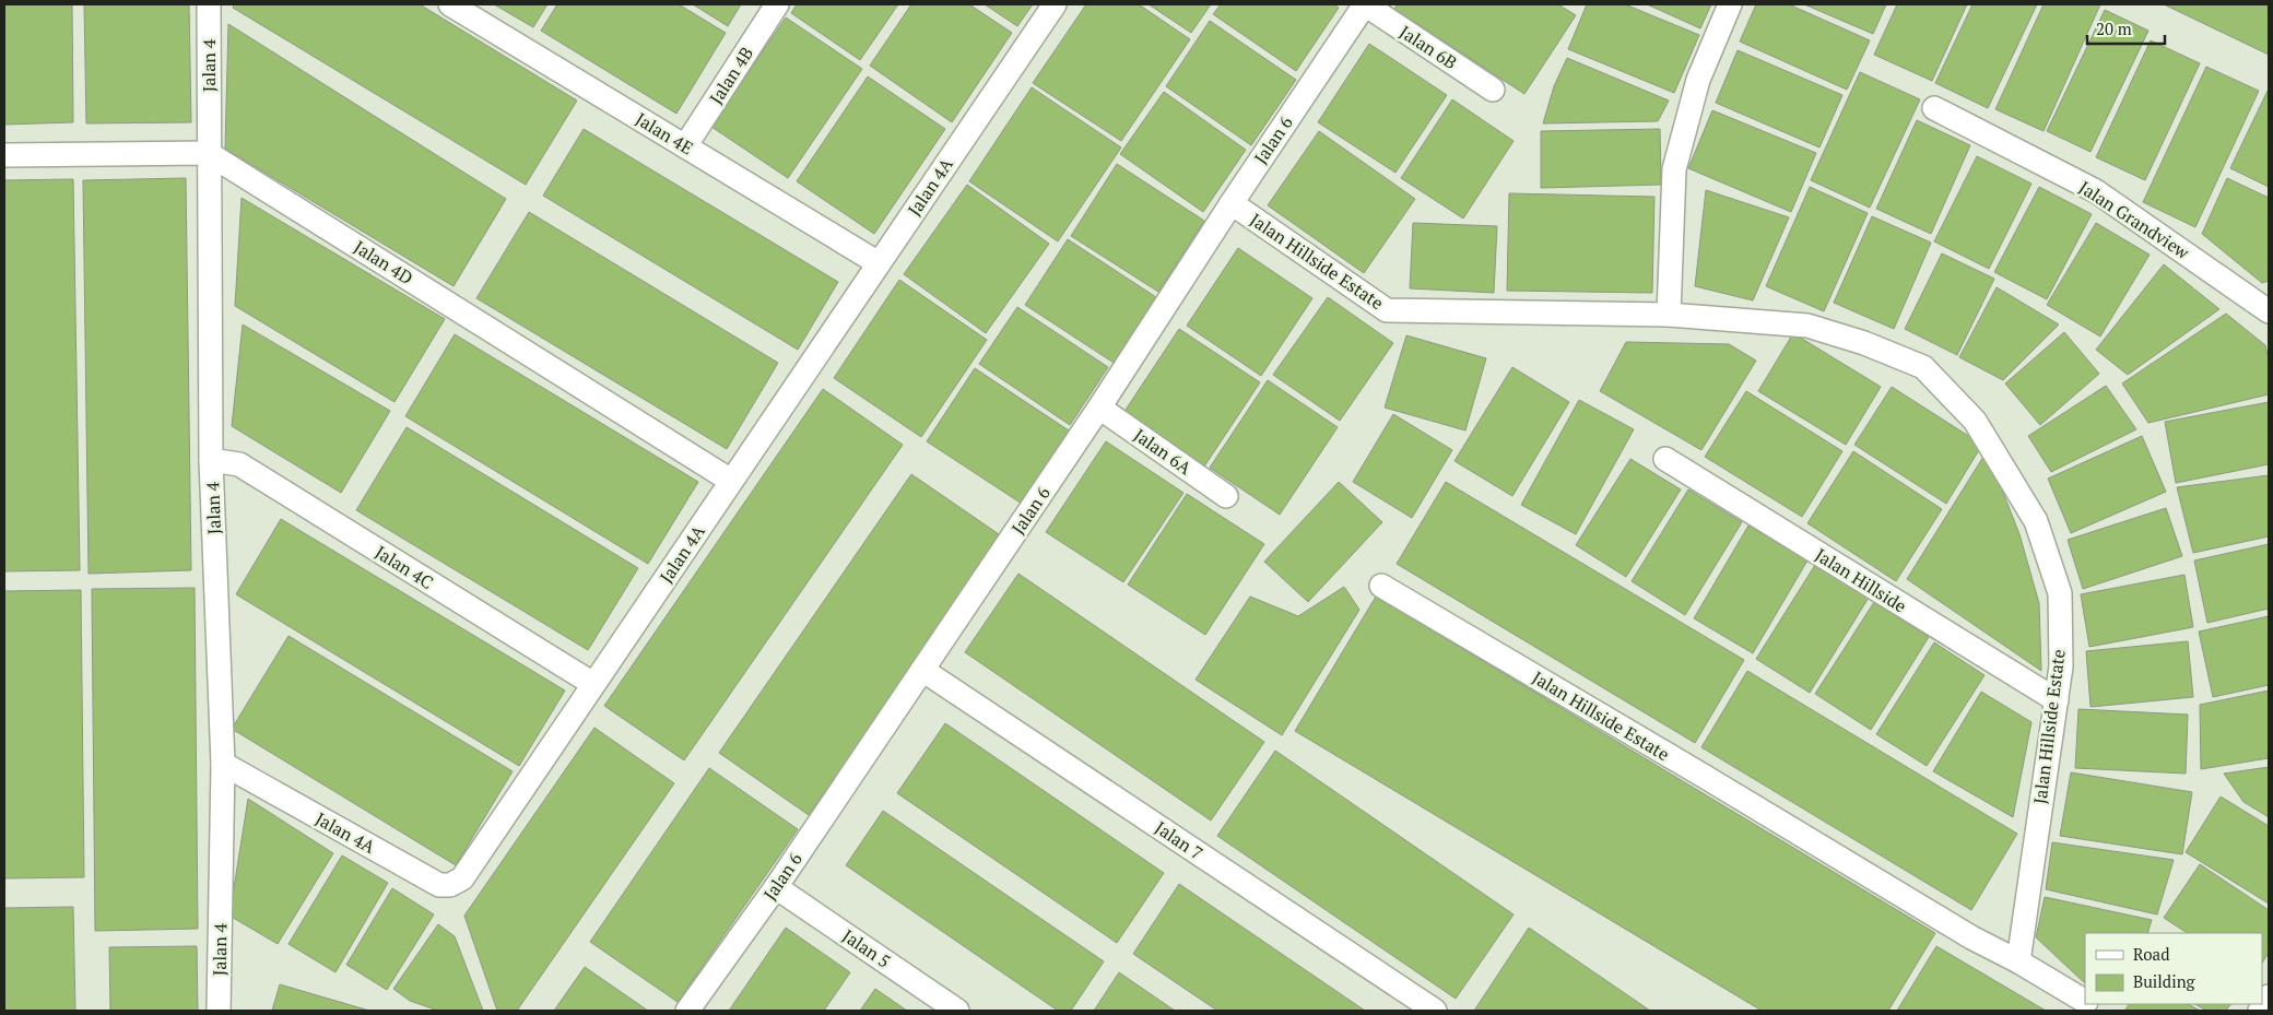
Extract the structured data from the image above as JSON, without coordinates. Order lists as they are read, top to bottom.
{
  "streets": {
    "street": [
      "Jalan 6B",
      "Jalan 4",
      "Jalan 4B",
      "Jalan 4E",
      "Jalan 6",
      "Jalan 4A",
      "Jalan Grandview",
      "Jalan Hillside Estate",
      "Jalan 4D",
      "Jalan 6A",
      "Jalan 4C",
      "Jalan Hillside",
      "Jalan 7",
      "Jalan 5"
    ]
  },
  "crossings": [
    ["Jalan 6B", "Jalan 6"],
    ["Jalan 4", "Jalan 4A"],
    ["Jalan 4", "Jalan 4D"],
    ["Jalan 4", "Jalan 4C"],
    ["Jalan 4B", "Jalan 4E"],
    ["Jalan 4E", "Jalan 4A"],
    ["Jalan 6", "Jalan Hillside Estate"],
    ["Jalan 6", "Jalan 6A"],
    ["Jalan 6", "Jalan 7"],
    ["Jalan 6", "Jalan 5"],
    ["Jalan 4A", "Jalan 4D"],
    ["Jalan 4A", "Jalan 4C"],
    ["Jalan Hillside Estate", "Jalan Hillside"]
  ],
  "legend": ["Road", "Building"],
  "scale_bar": "20 m"
}
